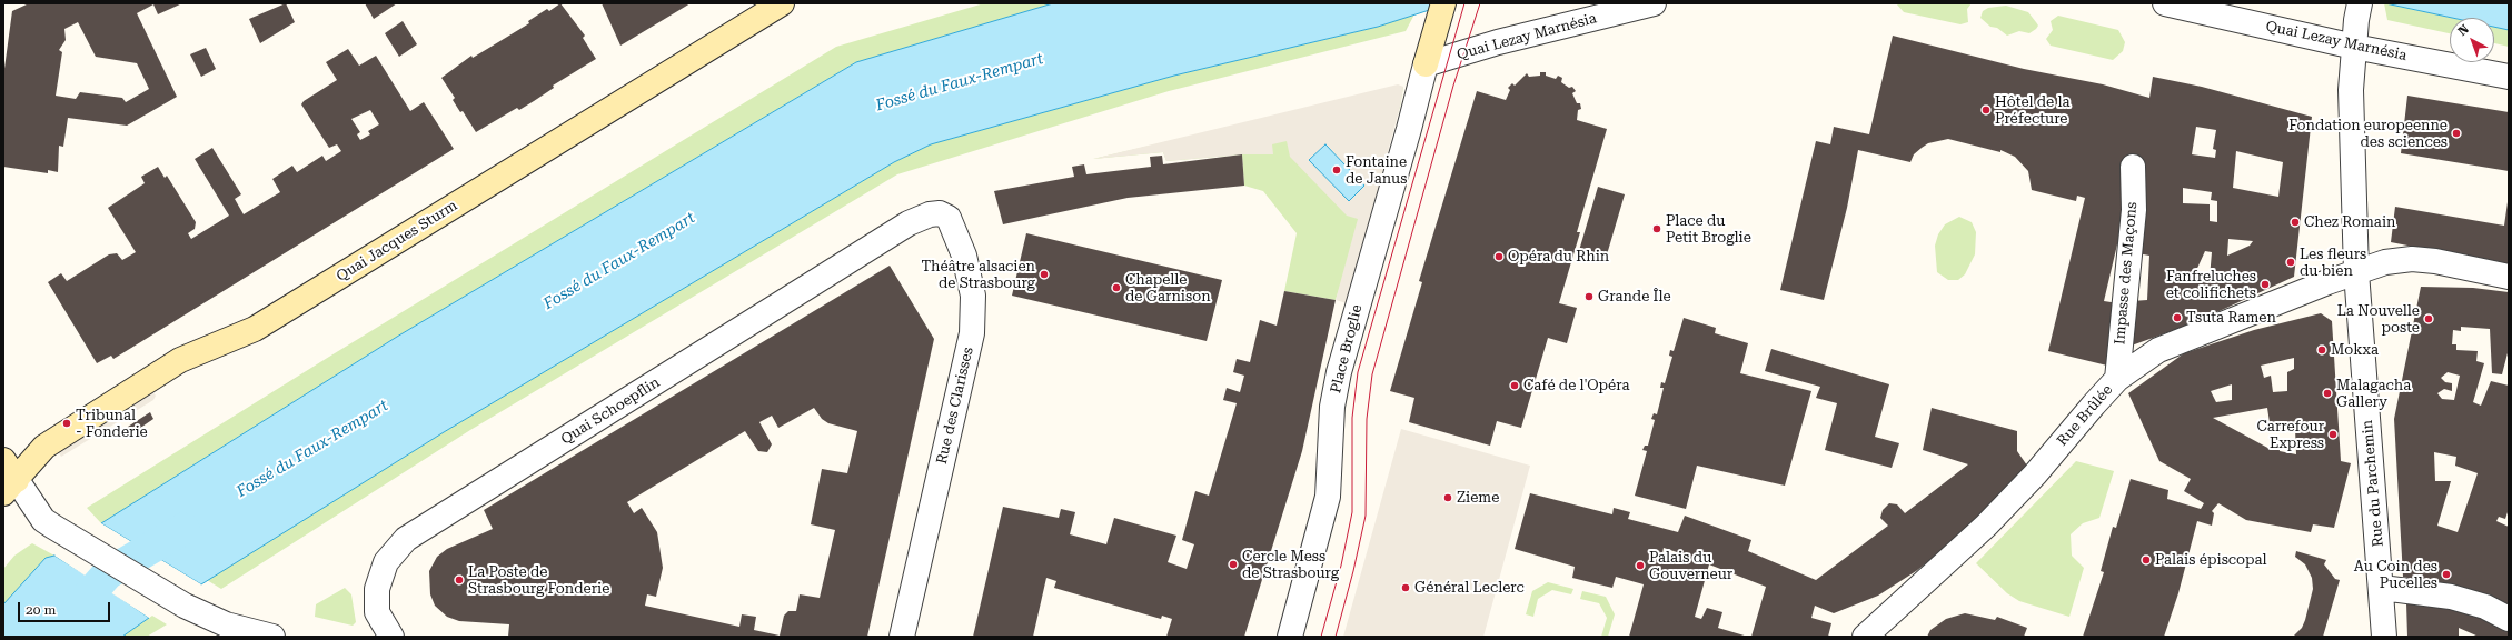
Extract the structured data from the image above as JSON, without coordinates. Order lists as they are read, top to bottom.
{
  "streets": {
    "street": [
      "Quai Lezay Marnésia",
      "Quai Jacques Sturm",
      "Impasse des Maçons",
      "Place Broglie",
      "Rue des Clarisses",
      "Quai Schoepflin",
      "Rue Brûlée",
      "Rue du Parchemin"
    ]
  },
  "crossings": [
    ["Quai Lezay Marnésia", "Place Broglie"],
    ["Quai Lezay Marnésia", "Rue du Parchemin"],
    ["Impasse des Maçons", "Rue Brûlée"],
    ["Rue des Clarisses", "Quai Schoepflin"],
    ["Rue Brûlée", "Rue du Parchemin"]
  ],
  "water": ["Fossé du Faux-Rempart"],
  "places": [
    "Hôtel de la Préfecture",
    "Fondation europeenne des sciences",
    "Fontaine de Janus",
    "Chez Romain",
    "Place du Petit Broglie",
    "Opéra du Rhin",
    "Les fleurs du bien",
    "Théâtre alsacien de Strasbourg",
    "Fanfreluches et colifichets",
    "Chapelle de Garnison",
    "Grande Île",
    "Tsuta Ramen",
    "La Nouvelle poste",
    "Mokxa",
    "Café de l'Opéra",
    "Malagacha Gallery",
    "Tribunal - Fonderie",
    "Carrefour Express",
    "Zieme",
    "Palais épiscopal",
    "Cercle Mess de Strasbourg",
    "Palais du Gouverneur",
    "Au Coin des Pucelles",
    "La Poste de Strasbourg Fonderie",
    "Général Leclerc"
  ],
  "scale_bar": "20 m",
  "north": "top left"
}
